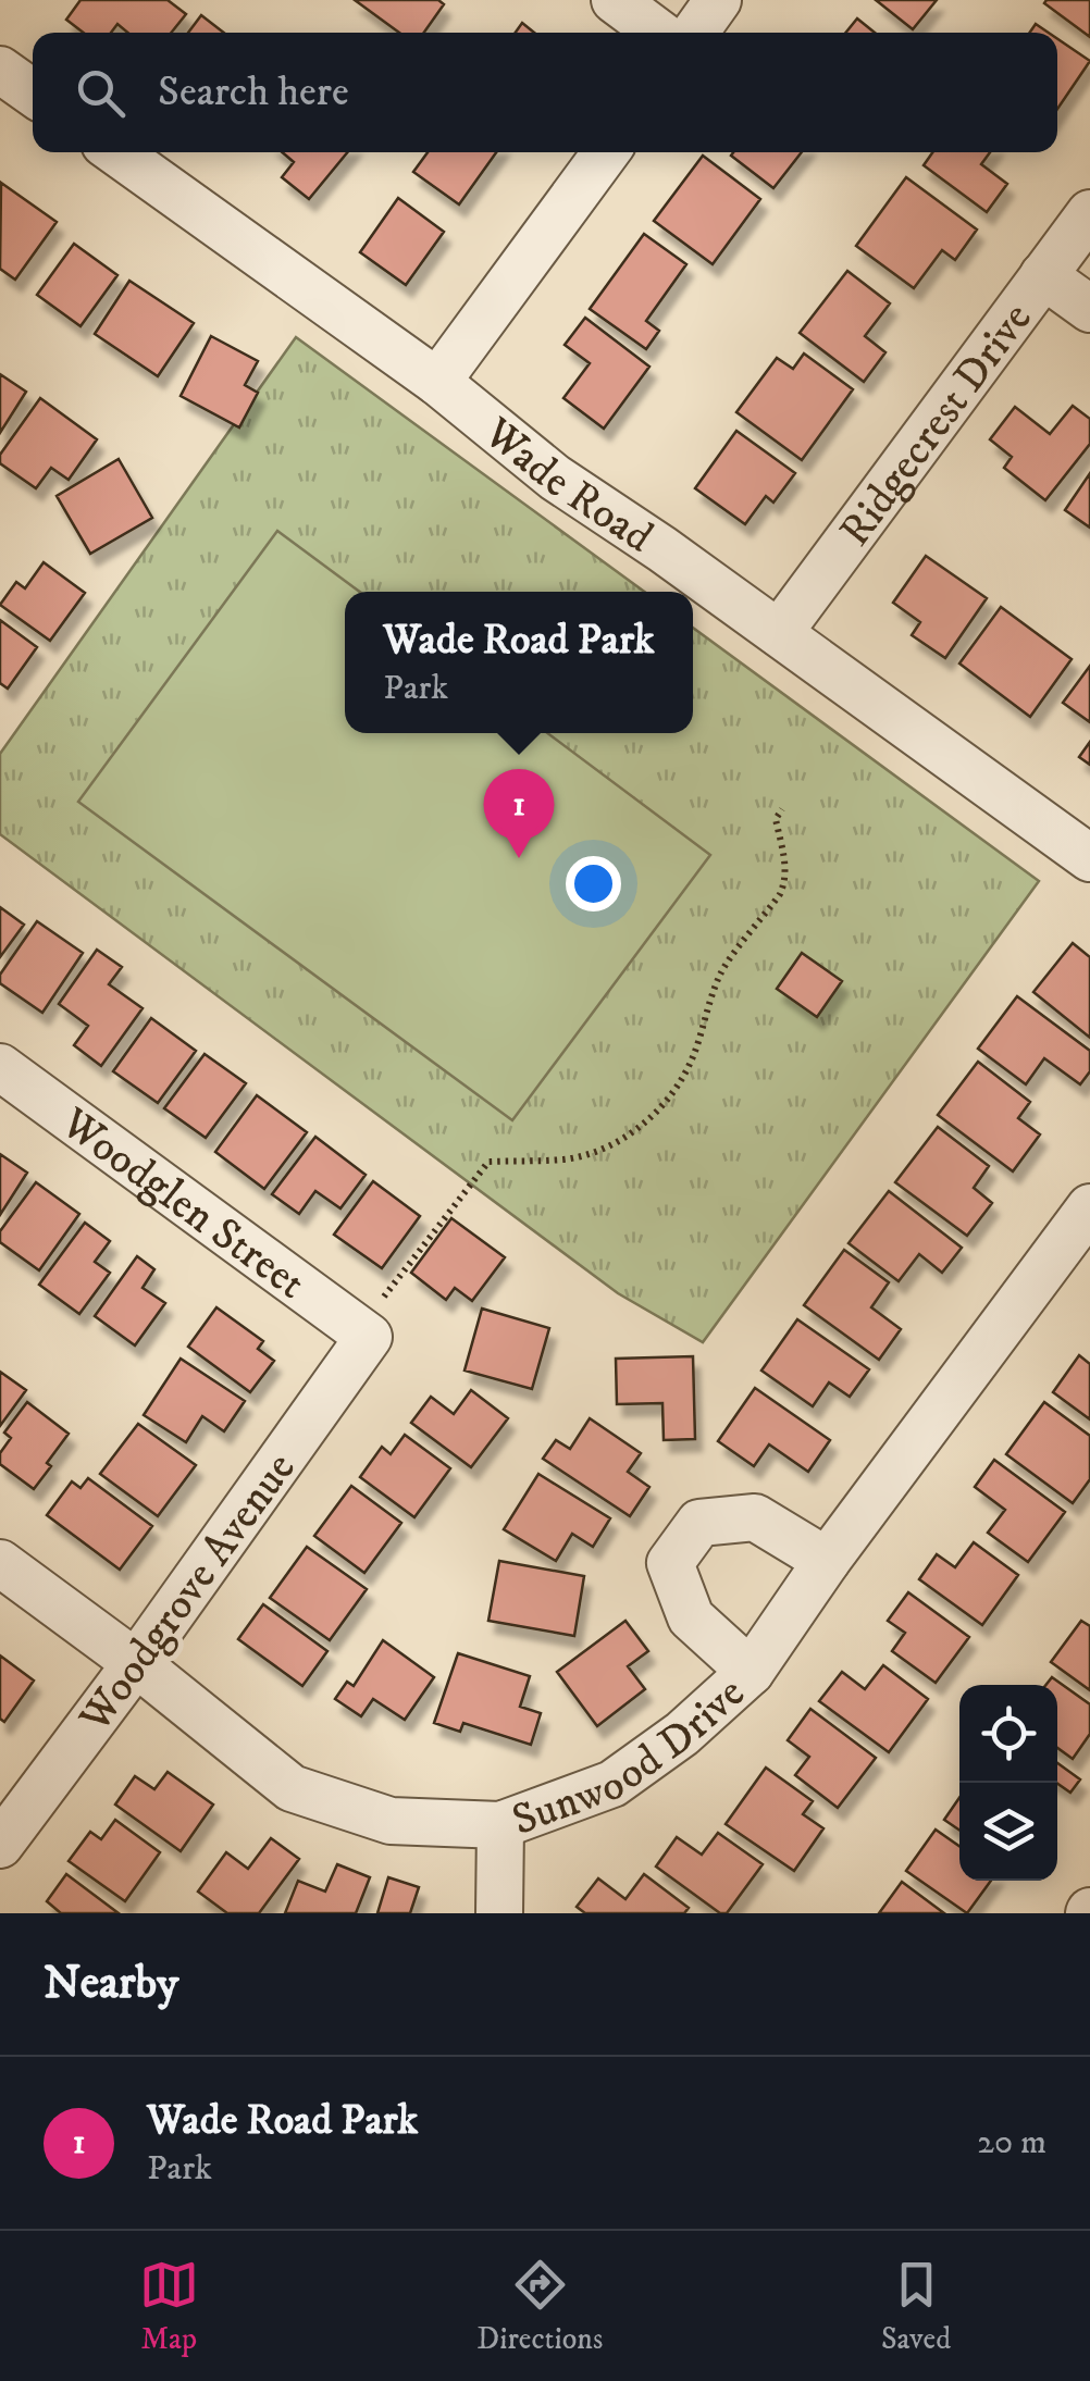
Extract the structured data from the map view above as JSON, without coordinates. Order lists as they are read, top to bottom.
{
  "streets": {
    "street": [
      "Ridgecrest Drive",
      "Wade Road",
      "Woodglen Street",
      "Woodgrove Avenue",
      "Sunwood Drive"
    ]
  },
  "crossings": [
    ["Ridgecrest Drive", "Wade Road"],
    ["Woodglen Street", "Woodgrove Avenue"],
    ["Woodgrove Avenue", "Sunwood Drive"]
  ],
  "page": {
    "search": "Search here",
    "popup": ["Wade Road Park", "Park"],
    "pins": "1",
    "heading": "Nearby",
    "list": [
      {
        "mark": "1",
        "name": "Wade Road Park",
        "note": "Park",
        "value": "20 m"
      }
    ],
    "nav": ["Map", "Directions", "Saved"]
  }
}
